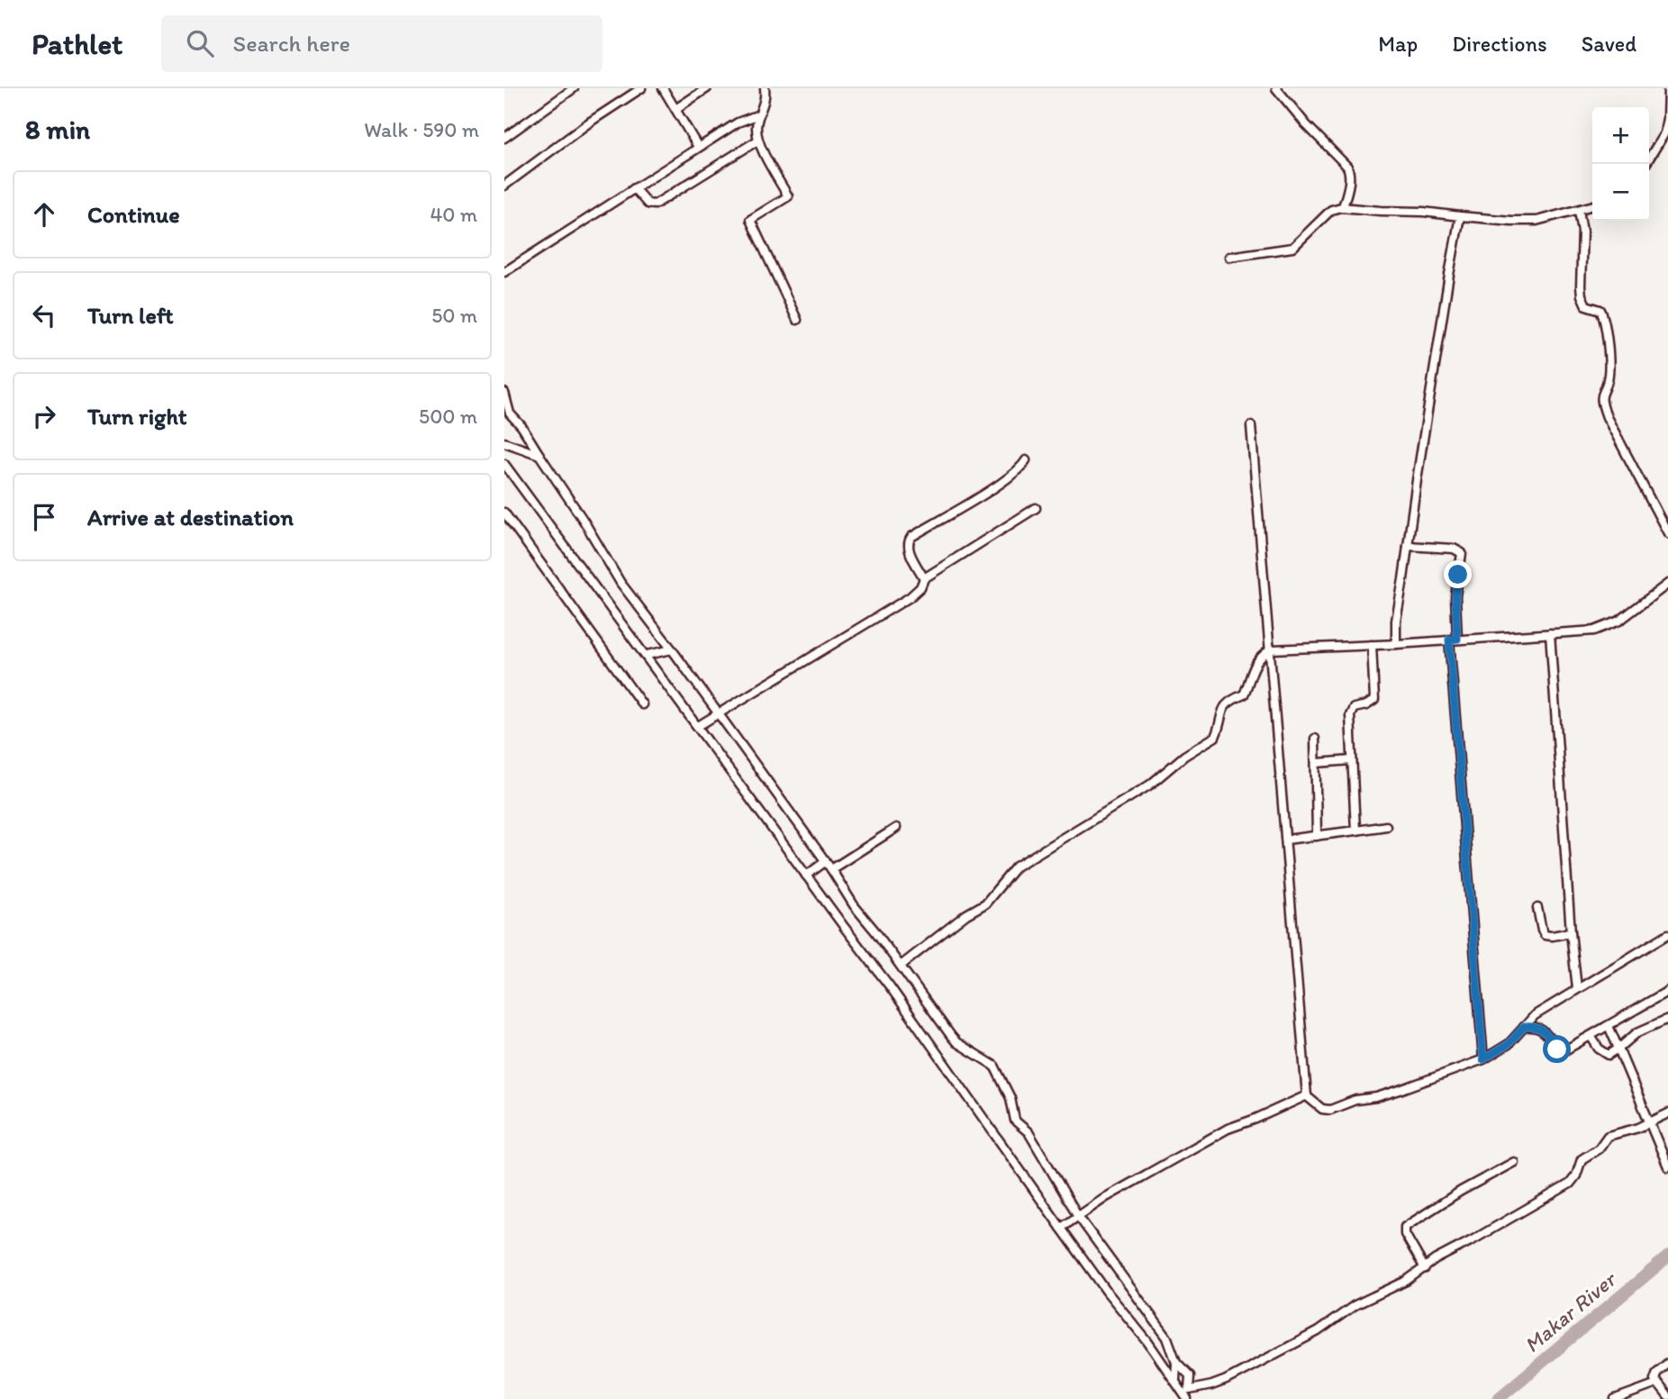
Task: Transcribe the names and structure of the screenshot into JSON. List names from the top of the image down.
{
  "water": ["Makar River"],
  "page": {
    "header": "Pathlet",
    "search": "Search here",
    "nav": ["Map", "Directions", "Saved"],
    "heading": ["8 min", "Walk · 590 m"],
    "map_buttons": ["+", "−"],
    "list": [
      ["Continue", "40 m"],
      ["Turn left", "50 m"],
      ["Turn right", "500 m"],
      "Arrive at destination"
    ]
  }
}
